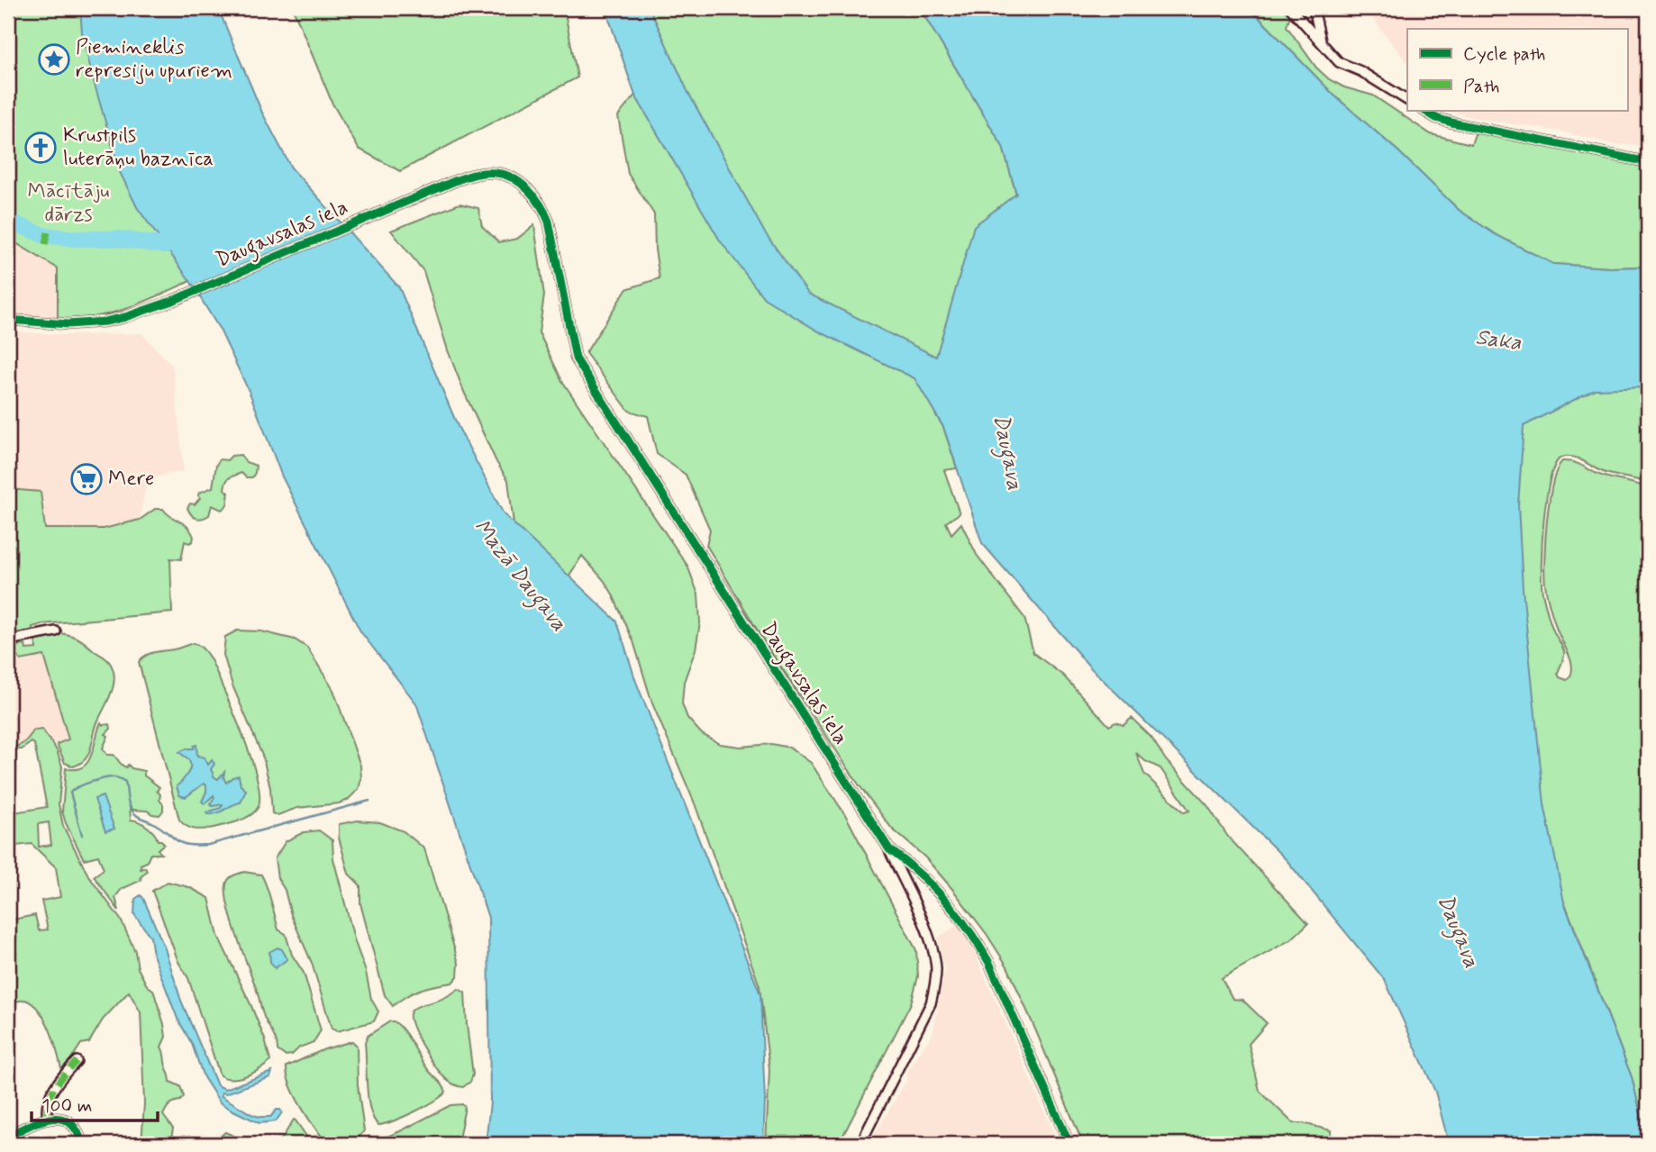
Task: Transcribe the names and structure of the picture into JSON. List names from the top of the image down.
{
  "streets": {
    "street": ["Daugavsalas iela"]
  },
  "water": ["Saka", "Daugava", "Mazā Daugava"],
  "parks": ["Mācītāju dārzs"],
  "places": {
    "place": ["Piemineklis represiju upuriem"],
    "church": ["Krustpils luterāņu baznīca"],
    "supermarket": ["Mere"]
  },
  "legend": ["Cycle path", "Path"],
  "scale_bar": "100 m"
}
